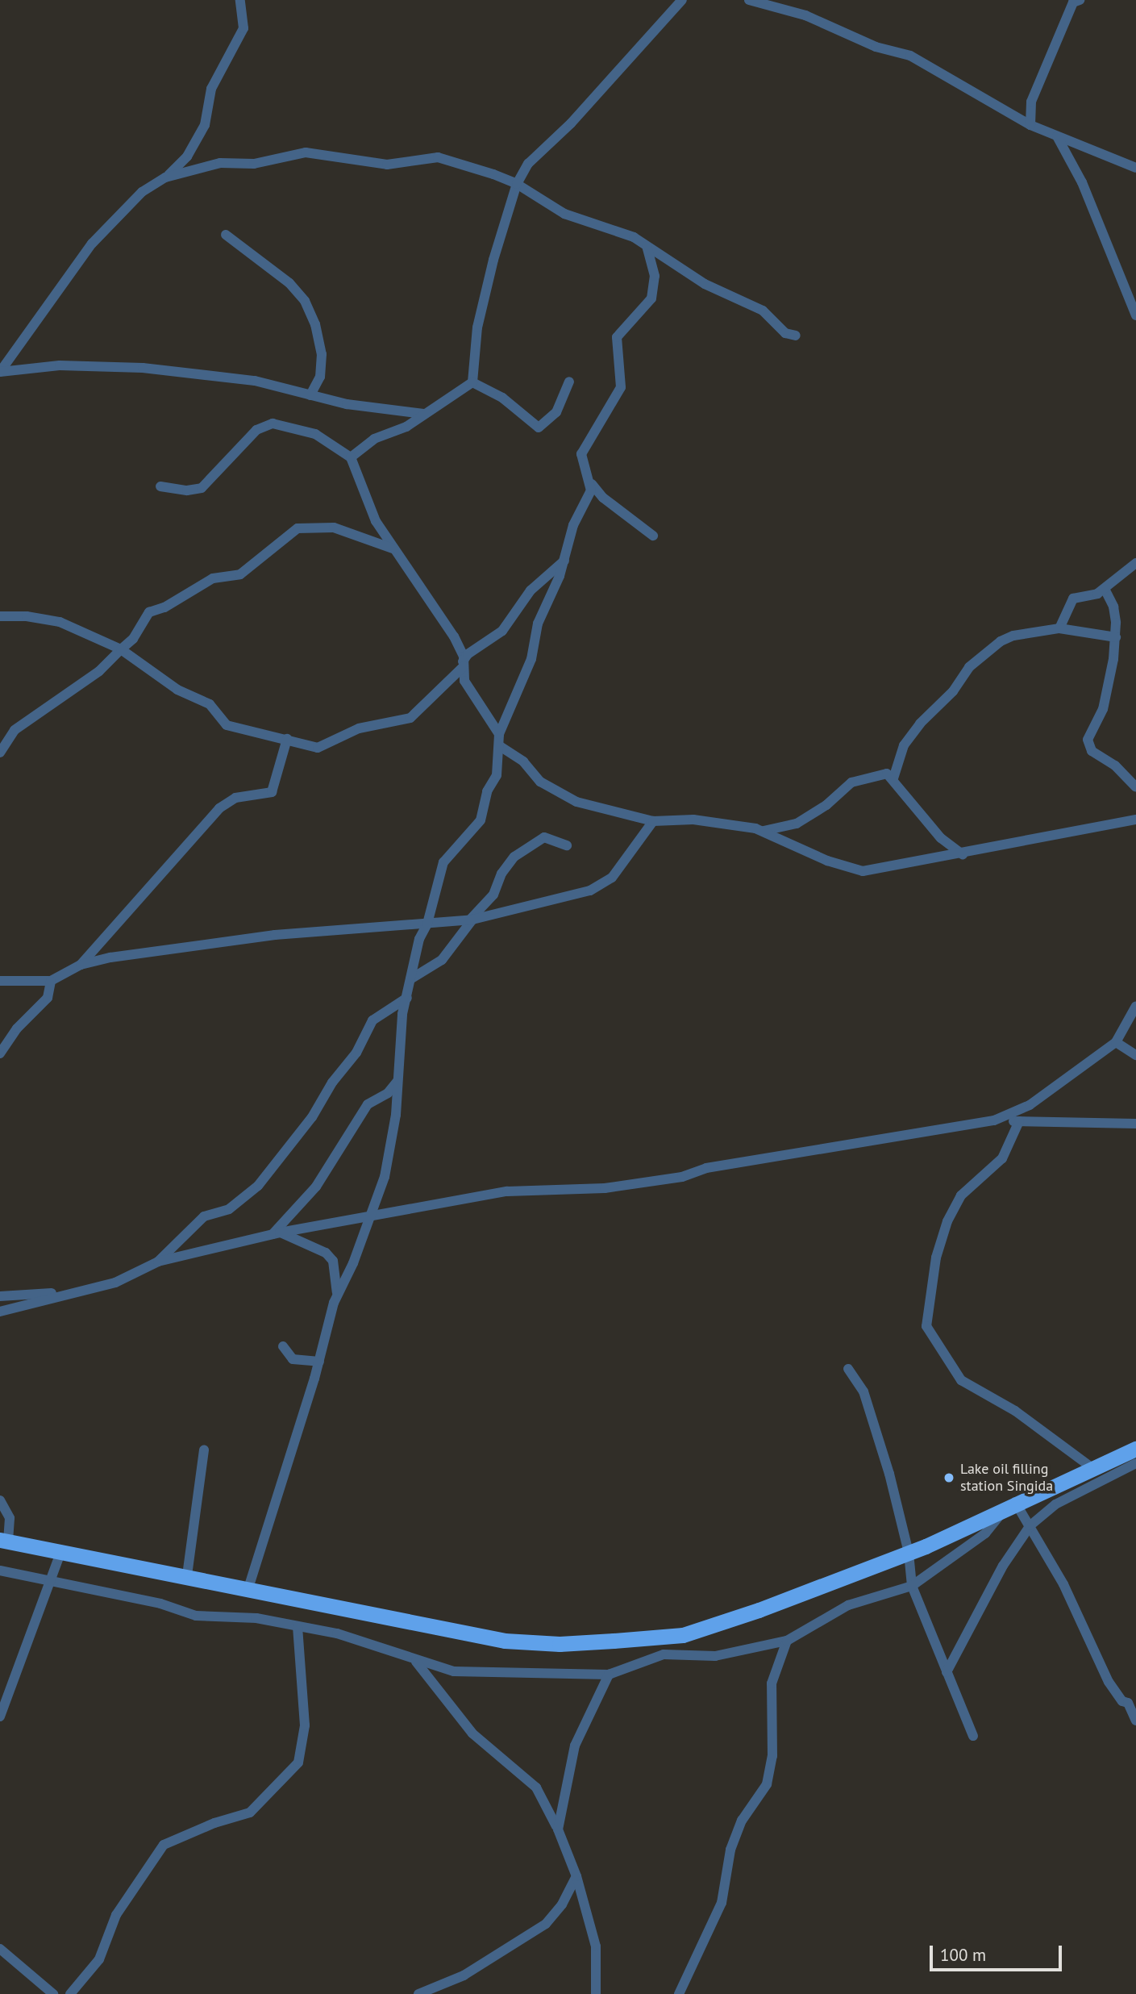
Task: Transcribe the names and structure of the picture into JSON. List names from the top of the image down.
{
  "places": ["Lake oil filling station Singida"],
  "scale_bar": "100 m"
}
